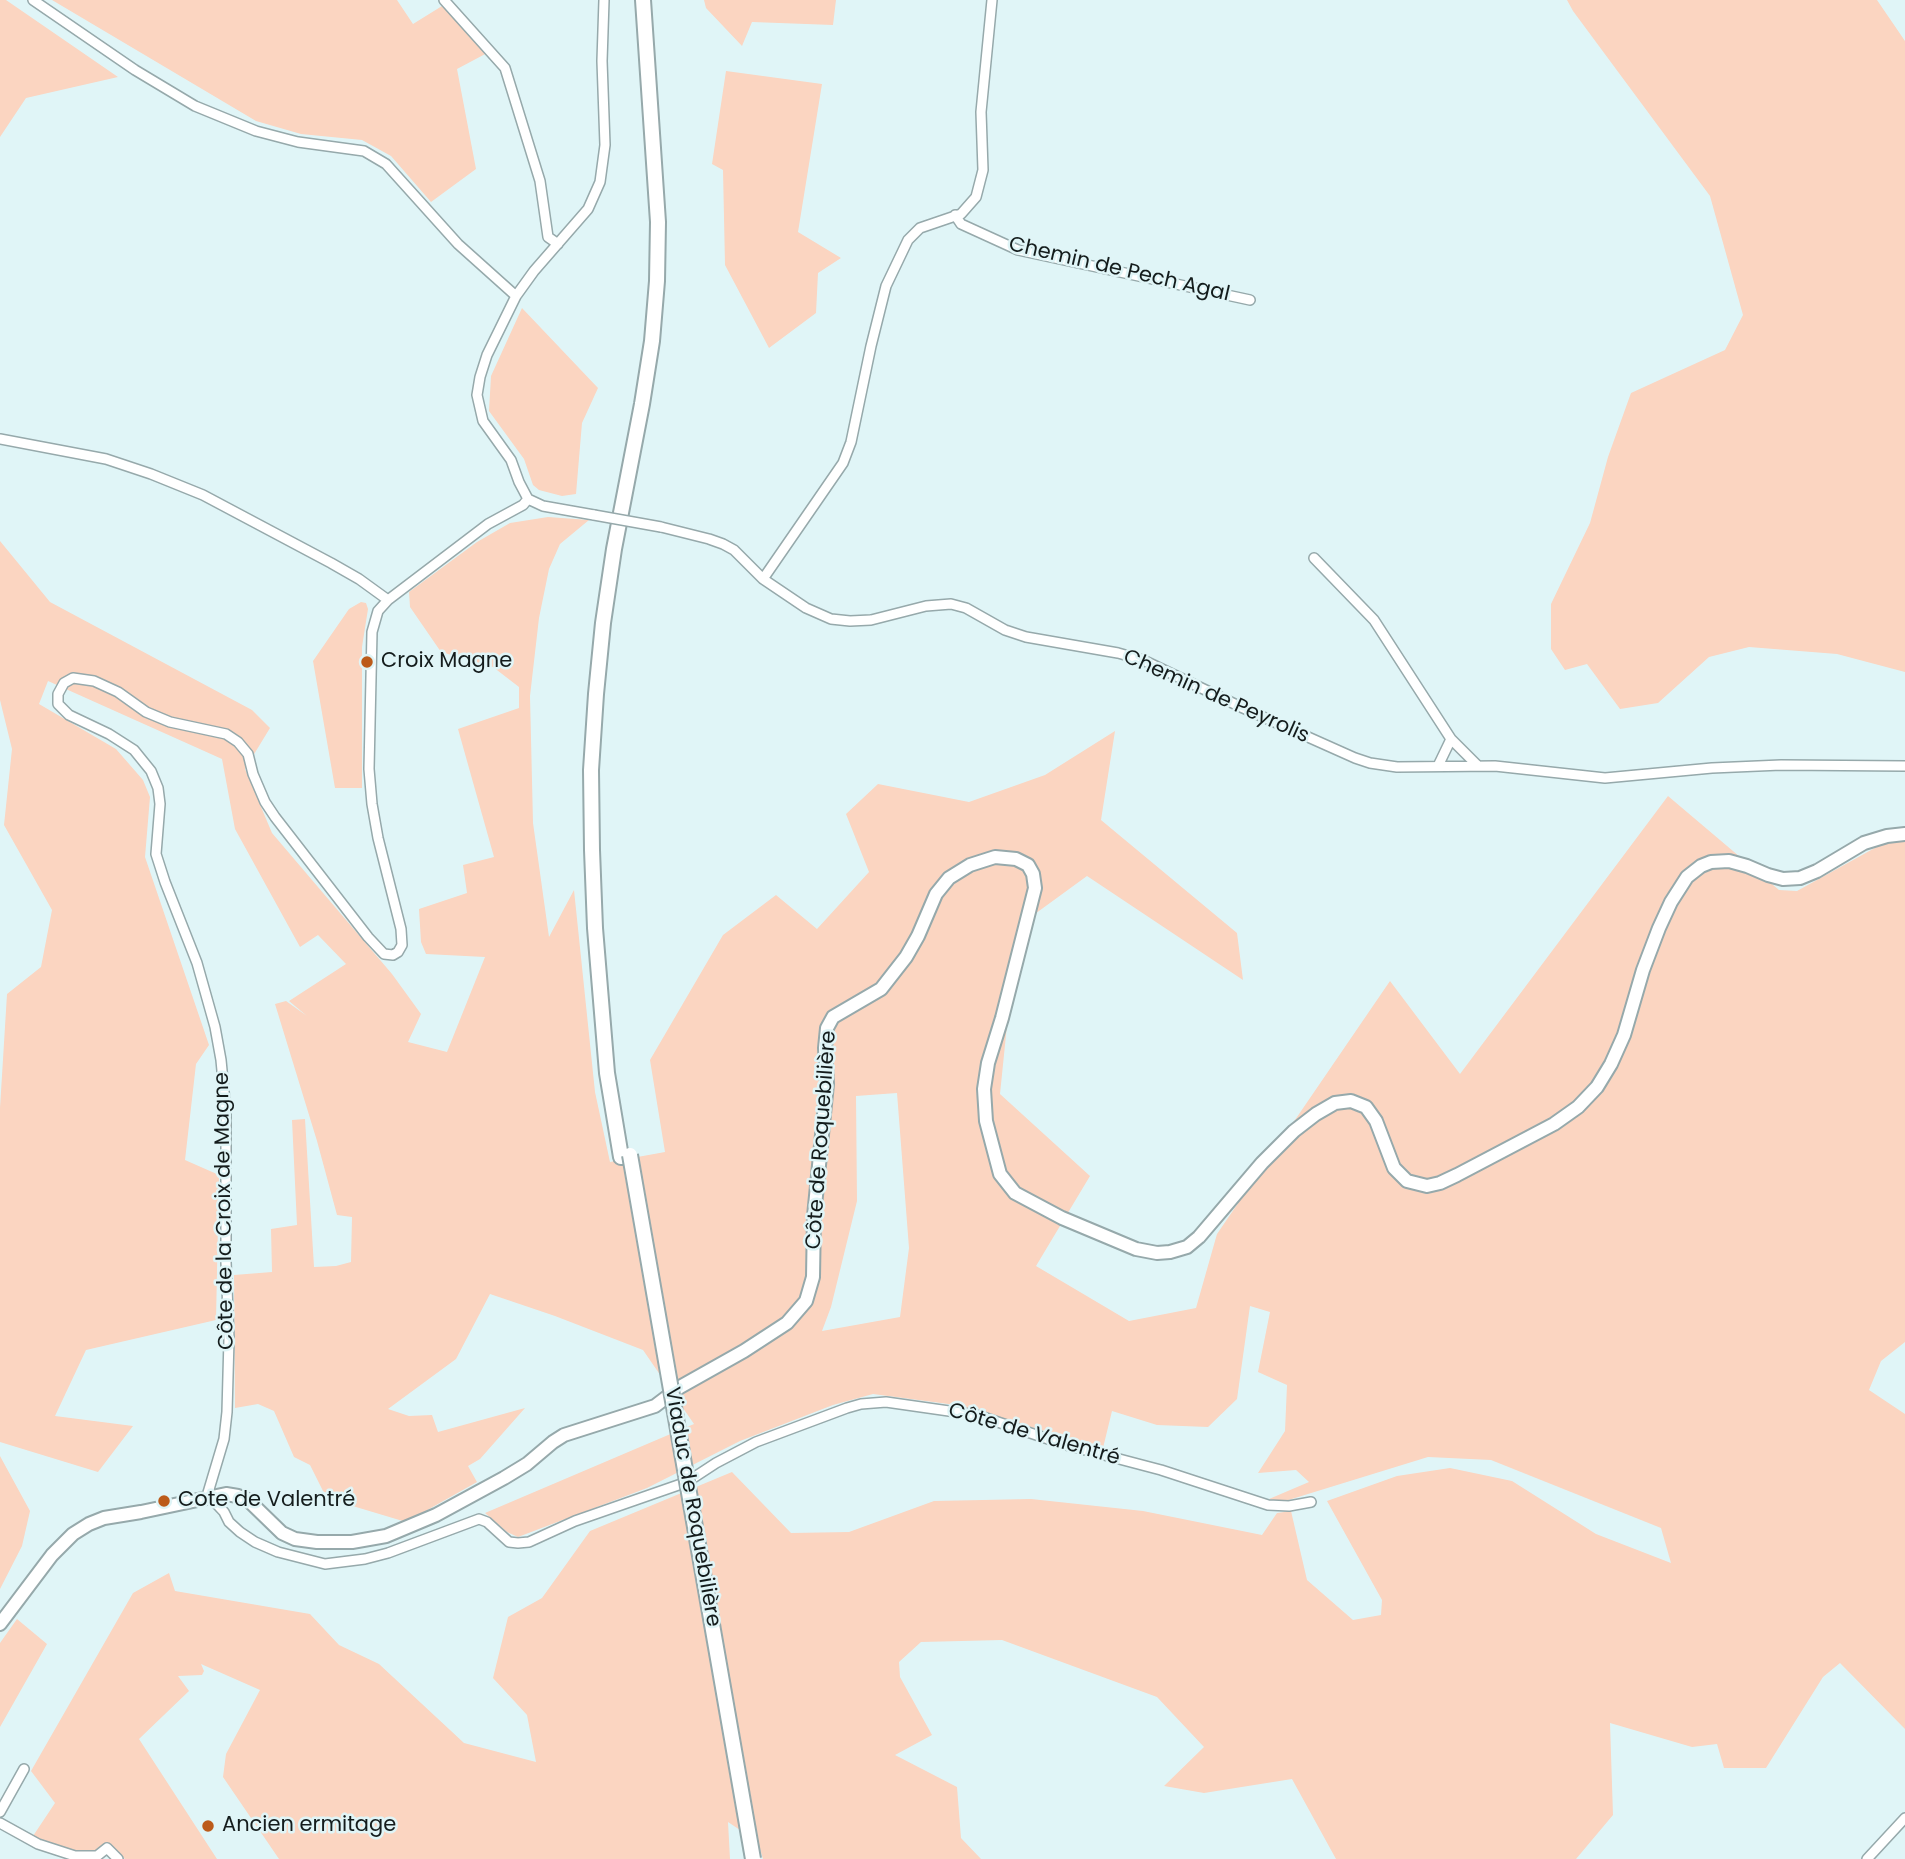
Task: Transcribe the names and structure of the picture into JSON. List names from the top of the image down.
{
  "streets": {
    "main road": ["Viaduc de Roquebilière"],
    "street": [
      "Chemin de Pech Agal",
      "Chemin de Peyrolis",
      "Côte de Roquebilière",
      "Côte de la Croix de Magne",
      "Côte de Valentré"
    ]
  },
  "crossings": [
    ["Chemin de Peyrolis", "Côte de la Croix de Magne"],
    ["Côte de la Croix de Magne", "Côte de Valentré"]
  ],
  "places": ["Croix Magne", "Cote de Valentré", "Ancien ermitage"]
}
